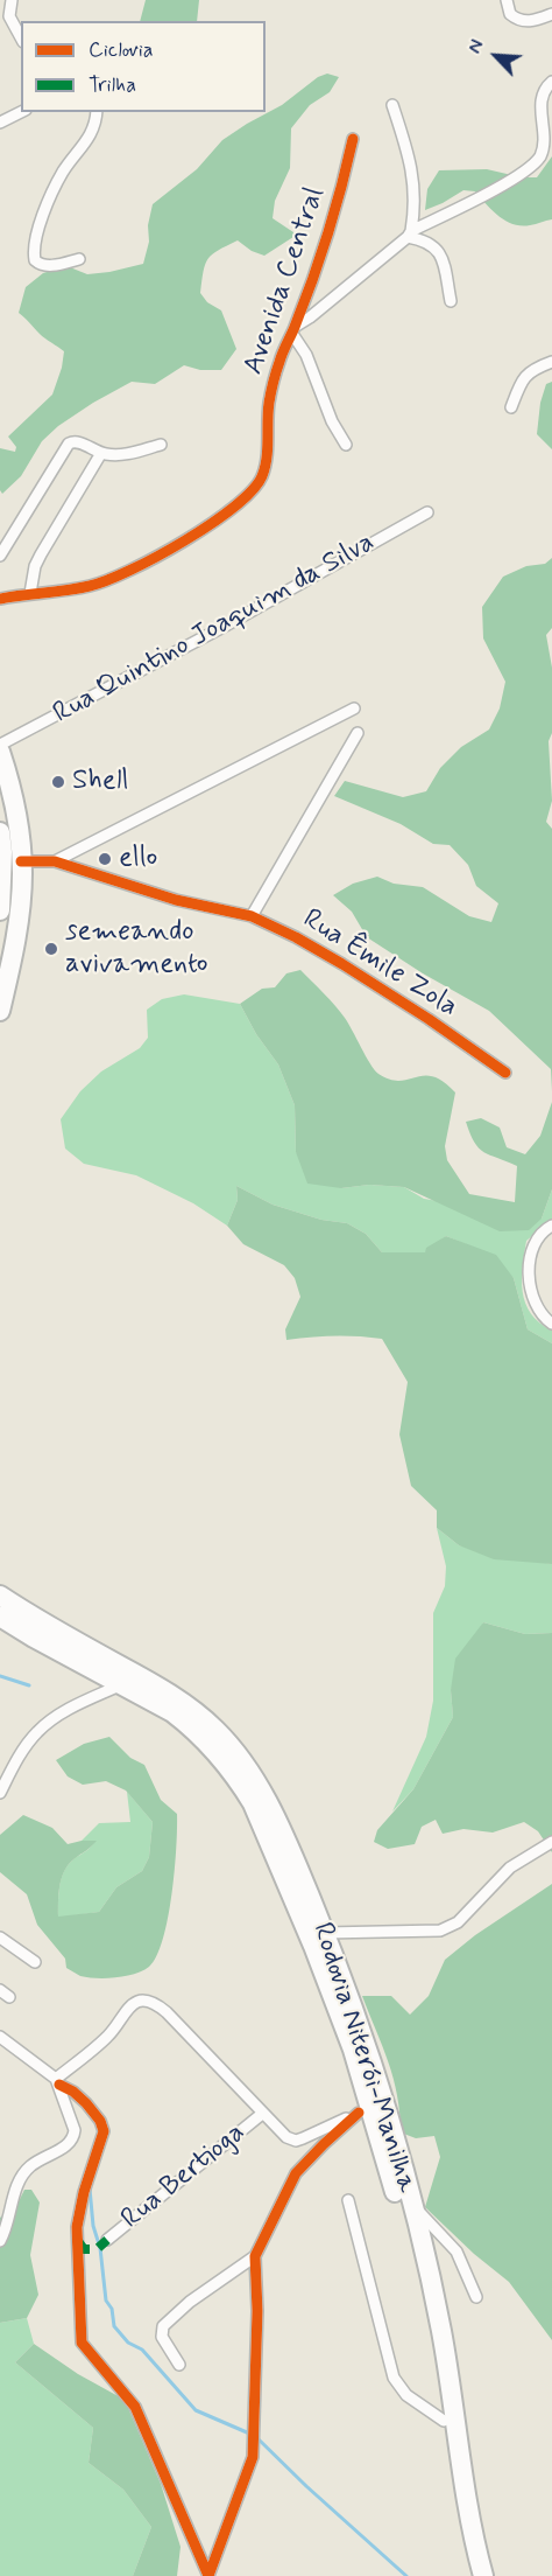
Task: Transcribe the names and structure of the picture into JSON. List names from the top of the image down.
{
  "streets": {
    "highway": ["Rodovia Niterói-Manilha"],
    "street": [
      "Avenida Central",
      "Rua Quintino Joaquim da Silva",
      "Rua Êmile Zola",
      "Rua Bertioga"
    ]
  },
  "places": ["Shell", "ello", "semeando avivamento"],
  "legend": ["Ciclovia", "Trilha"],
  "north": "top left"
}
